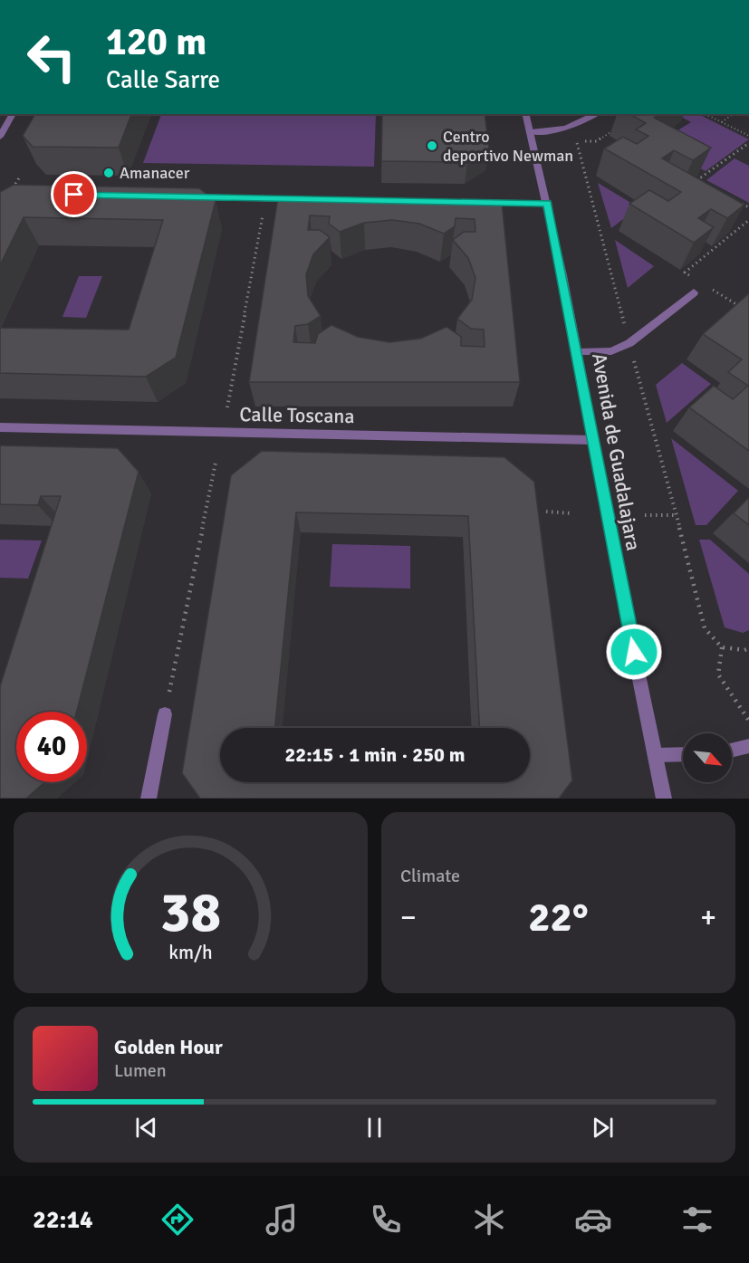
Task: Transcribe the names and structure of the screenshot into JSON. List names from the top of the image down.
{
  "streets": {
    "street": ["Calle Toscana", "Avenida de Guadalajara"]
  },
  "crossings": [
    ["Calle Toscana", "Avenida de Guadalajara"]
  ],
  "places": ["Centro deportivo Newman", "Amanacer"],
  "north": "bottom right",
  "page": {
    "turn": ["120 m", "Calle Sarre"],
    "limit": "40",
    "trip": "22:15 · 1 min · 250 m",
    "tile": "Climate",
    "heat": ["−", "22°", "+"],
    "song": ["Golden Hour", "Lumen"],
    "tabs": "22:14",
    "gauge": ["38", "km/h"]
  }
}
